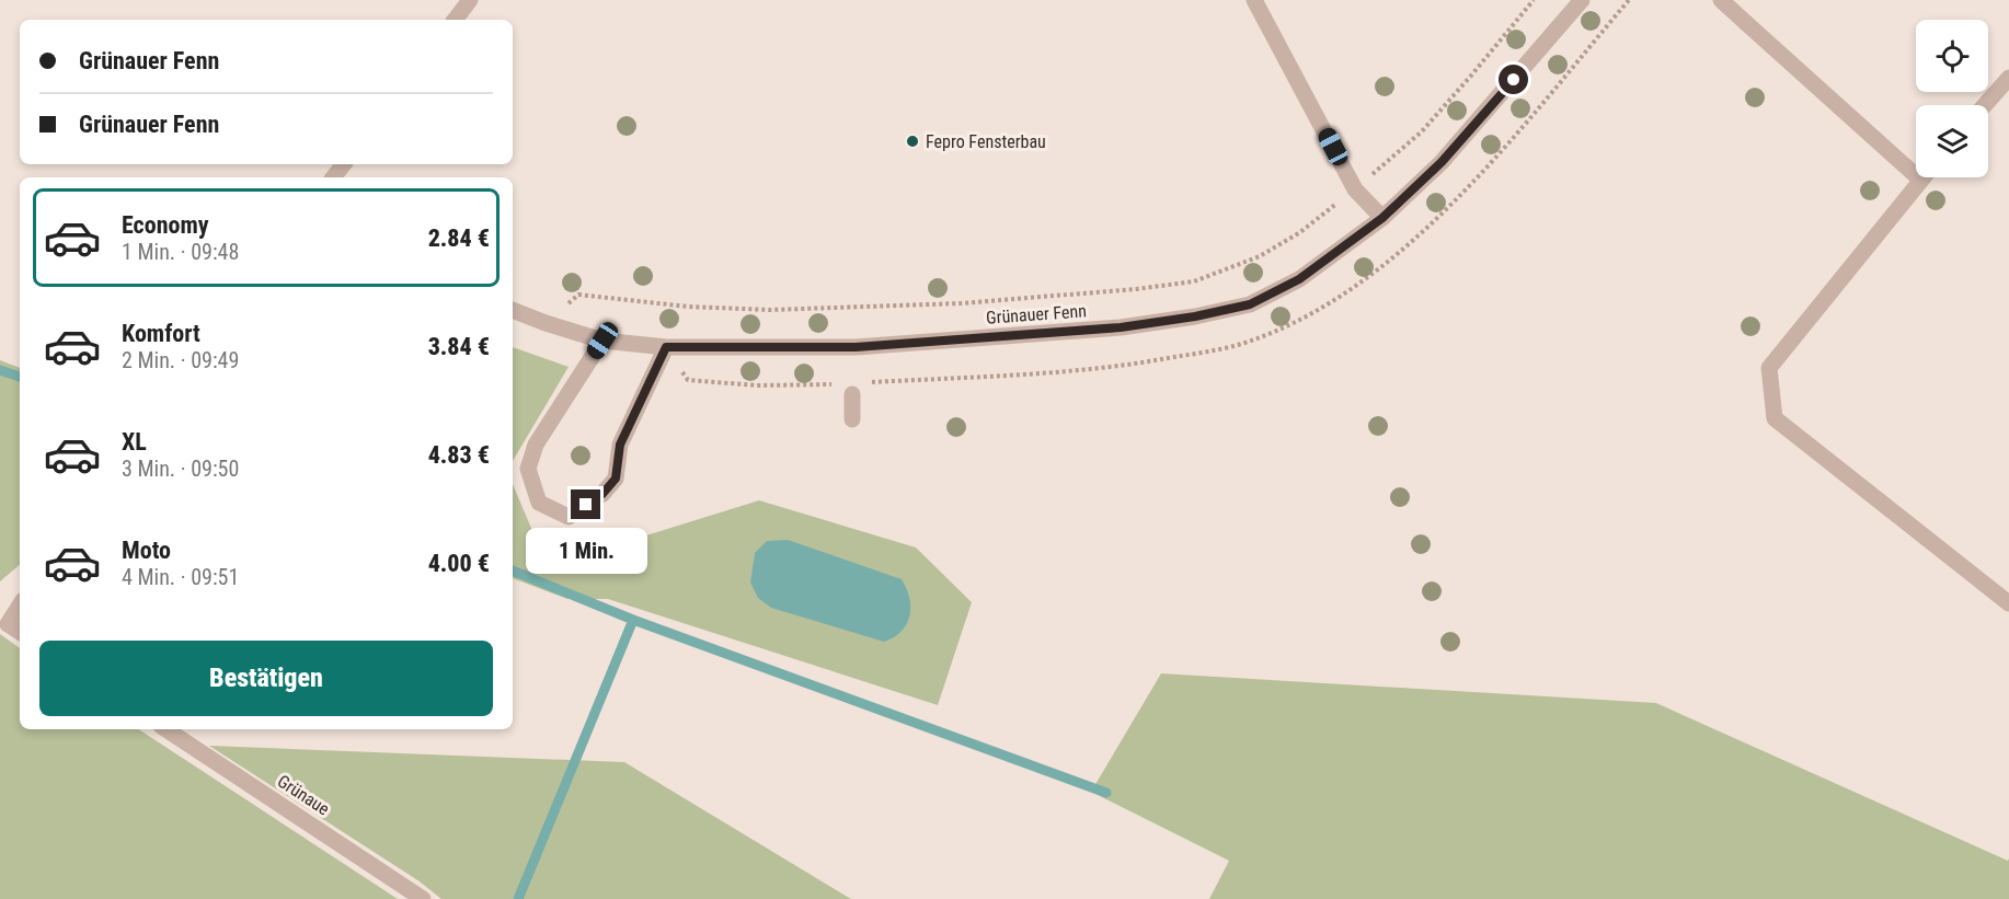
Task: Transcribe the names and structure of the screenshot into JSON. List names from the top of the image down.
{
  "streets": {
    "street": ["Grünauer Fenn", "Grünaue"]
  },
  "places": ["Fepro Fensterbau"],
  "page": {
    "banner": ["Grünauer Fenn", "Grünauer Fenn"],
    "list": [
      {
        "name": "Economy",
        "note": "1 Min. · 09:48",
        "value": "2.84 €"
      },
      {
        "name": "Komfort",
        "note": "2 Min. · 09:49",
        "value": "3.84 €"
      },
      {
        "name": "XL",
        "note": "3 Min. · 09:50",
        "value": "4.83 €"
      },
      {
        "name": "Moto",
        "note": "4 Min. · 09:51",
        "value": "4.00 €"
      }
    ],
    "bubble": "1 Min.",
    "buttons": "Bestätigen"
  }
}
